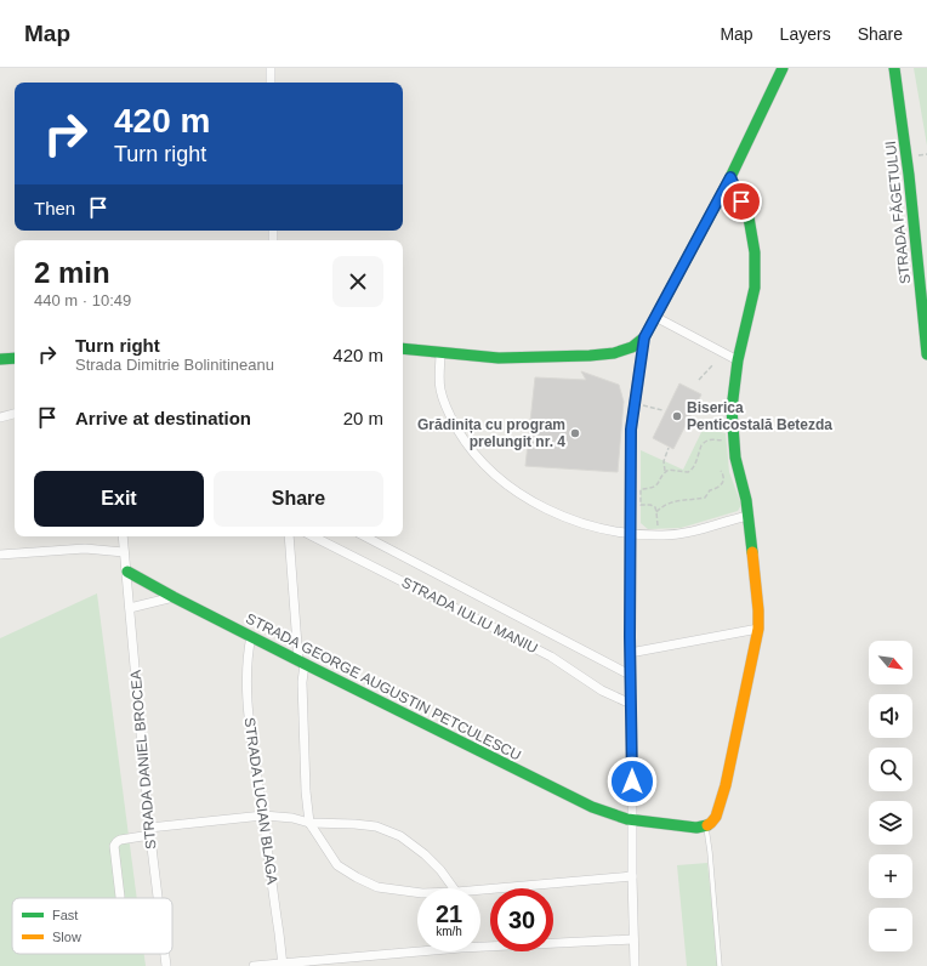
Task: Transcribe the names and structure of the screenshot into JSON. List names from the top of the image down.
{
  "streets": {
    "street": [
      "STRADA FĂGETULUI",
      "STRADA IULIU MANIU",
      "STRADA GEORGE AUGUSTIN PETCULESCU",
      "STRADA DANIEL BROCEA",
      "STRADA LUCIAN BLAGA"
    ]
  },
  "crossings": [
    ["STRADA GEORGE AUGUSTIN PETCULESCU", "STRADA DANIEL BROCEA"],
    ["STRADA GEORGE AUGUSTIN PETCULESCU", "STRADA LUCIAN BLAGA"]
  ],
  "places": ["Biserica Penticostală Betezda", "Grădinița cu program prelungit nr. 4"],
  "legend": ["Fast", "Slow"],
  "north": "bottom right",
  "page": {
    "header": "Map",
    "nav": ["Map", "Layers", "Share"],
    "turn": ["420 m", "Turn right"],
    "then": "Then",
    "heading": ["2 min", "440 m · 10:49"],
    "list": [
      {
        "name": "Turn right",
        "note": "Strada Dimitrie Bolinitineanu",
        "value": "420 m"
      },
      {
        "name": "Arrive at destination",
        "value": "20 m"
      }
    ],
    "buttons": ["Exit", "Share"],
    "map_buttons": ["+", "−"],
    "speed": "21 km/h",
    "limit": "30"
  }
}
